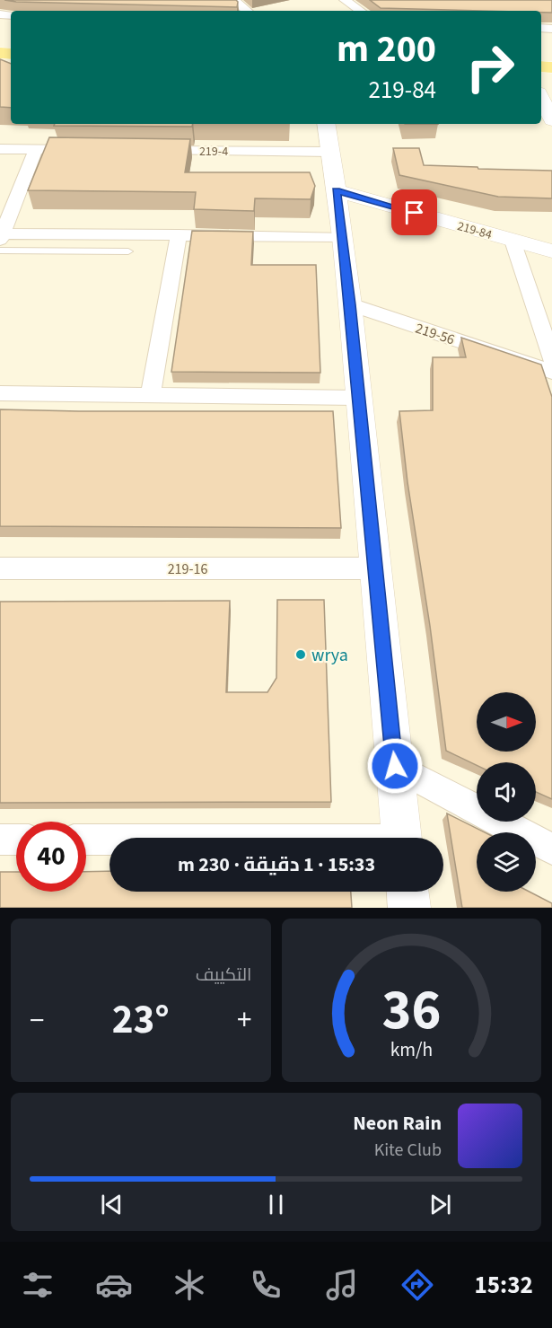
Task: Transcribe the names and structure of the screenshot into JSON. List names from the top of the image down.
{
  "streets": {
    "street": [
      "219-4",
      "219-84",
      "219-56",
      "219-16"
    ]
  },
  "places": ["wrya"],
  "north": "right",
  "page": {
    "turn": ["200 m", "219-84"],
    "limit": "40",
    "trip": "15:33 · 1 دقيقة · 230 m",
    "tile": "التكييف",
    "heat": ["−", "23°", "+"],
    "song": ["Neon Rain", "Kite Club"],
    "tabs": "15:32",
    "gauge": ["36", "km/h"]
  }
}
